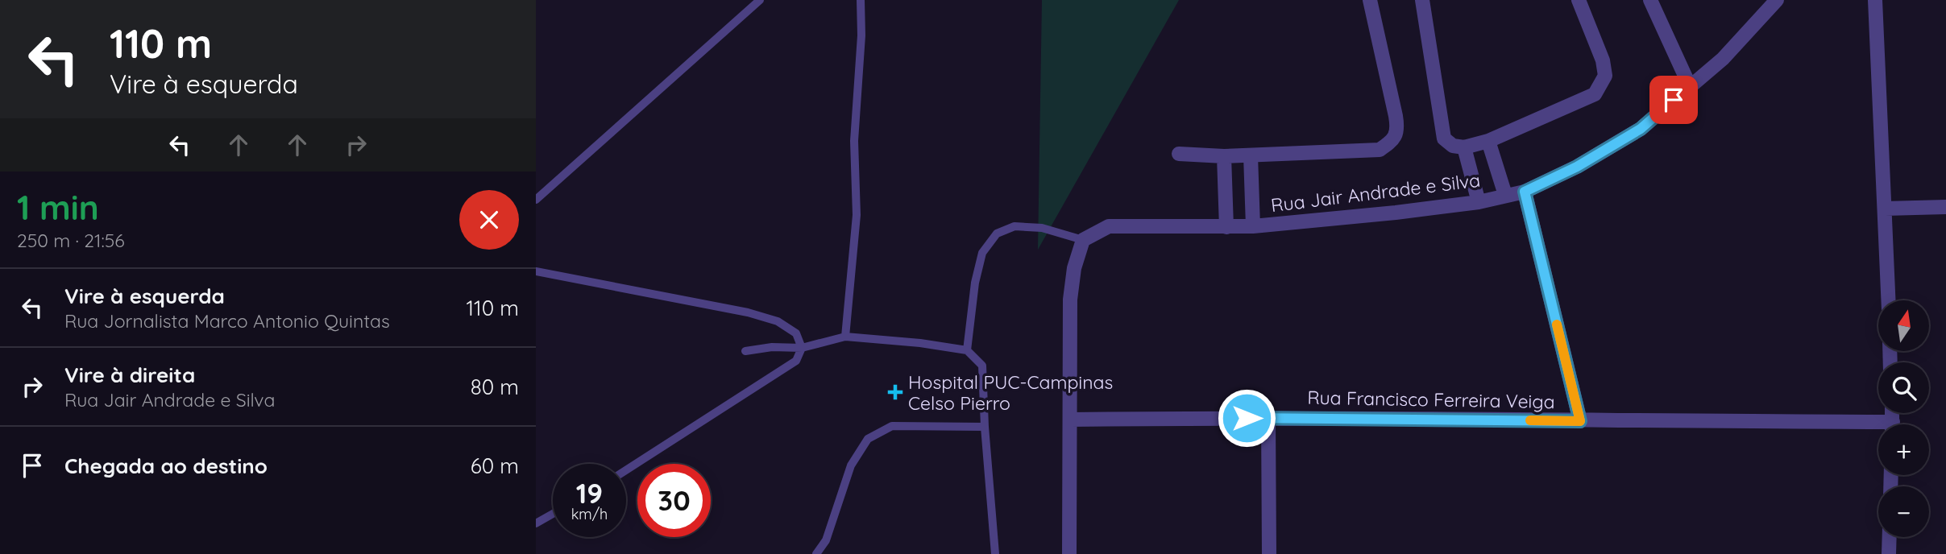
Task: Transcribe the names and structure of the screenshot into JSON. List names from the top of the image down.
{
  "streets": {
    "street": ["Rua Jair Andrade e Silva", "Rua Francisco Ferreira Veiga"]
  },
  "places": {
    "health": ["Hospital PUC-Campinas Celso Pierro"]
  },
  "north": "top",
  "page": {
    "turn": ["110 m", "Vire à esquerda"],
    "heading": ["1 min", "250 m · 21:56"],
    "list": [
      {
        "name": "Vire à esquerda",
        "note": "Rua Jornalista Marco Antonio Quintas",
        "value": "110 m"
      },
      {
        "name": "Vire à direita",
        "note": "Rua Jair Andrade e Silva",
        "value": "80 m"
      },
      {
        "name": "Chegada ao destino",
        "value": "60 m"
      }
    ],
    "map_buttons": ["+", "−"],
    "speed": "19 km/h",
    "limit": "30"
  }
}
